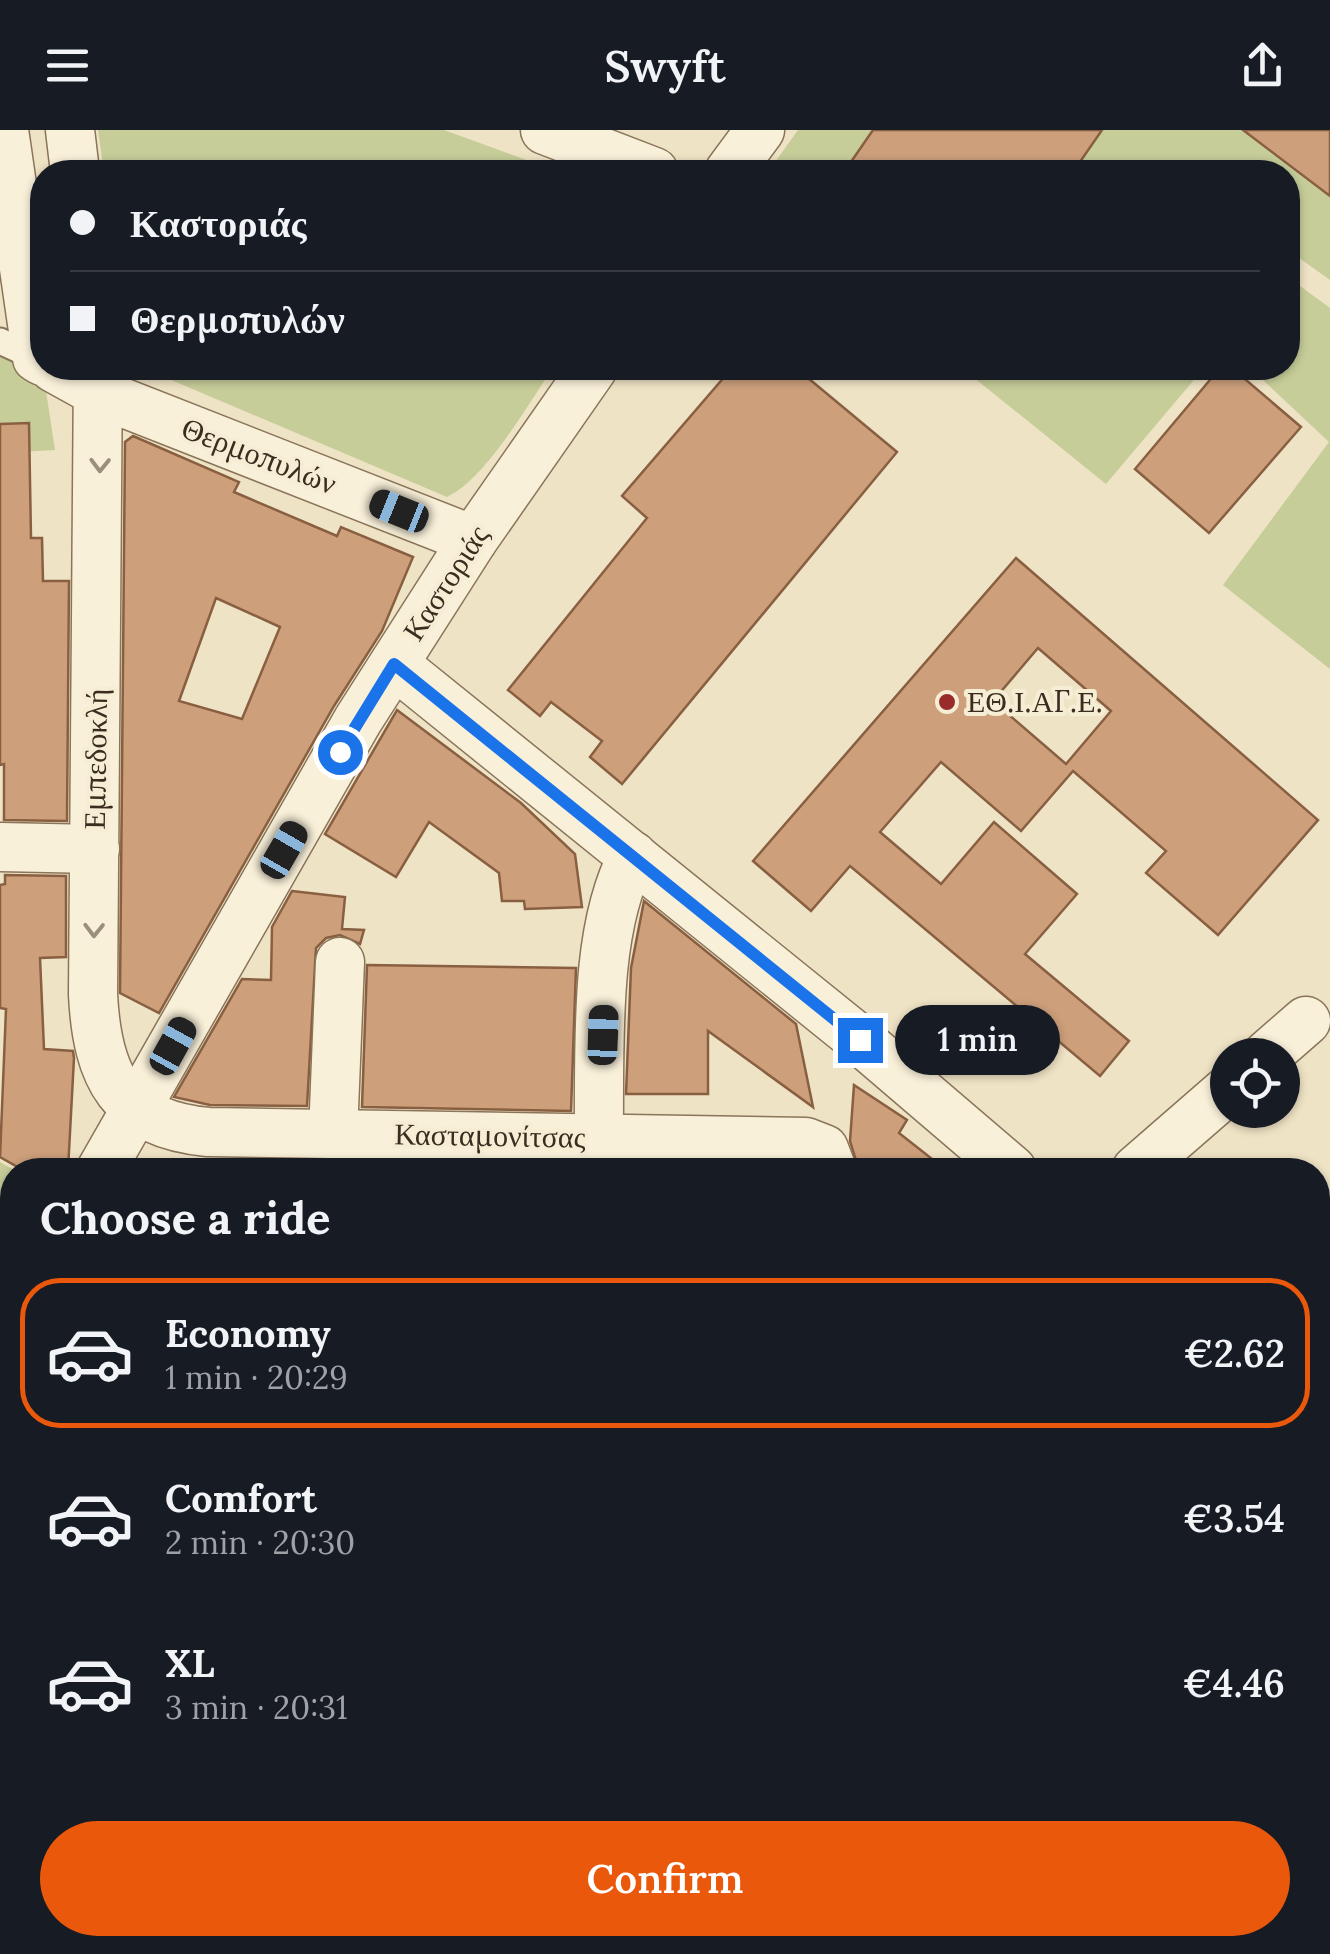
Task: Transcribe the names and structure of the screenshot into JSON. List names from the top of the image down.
{
  "streets": {
    "street": [
      "Θερμοπυλών",
      "Καστοριάς",
      "Εμπεδοκλή",
      "Κασταμονίτσας"
    ]
  },
  "crossings": [
    ["Θερμοπυλών", "Καστοριάς"],
    ["Θερμοπυλών", "Εμπεδοκλή"],
    ["Καστοριάς", "Εμπεδοκλή"],
    ["Καστοριάς", "Κασταμονίτσας"],
    ["Εμπεδοκλή", "Κασταμονίτσας"]
  ],
  "one_way": ["Εμπεδοκλή"],
  "places": ["ΕΘ.Ι.ΑΓ.Ε."],
  "page": {
    "header": "Swyft",
    "banner": ["Καστοριάς", "Θερμοπυλών"],
    "bubble": "1 min",
    "heading": "Choose a ride",
    "list": [
      {
        "name": "Economy",
        "note": "1 min · 20:29",
        "value": "€2.62"
      },
      {
        "name": "Comfort",
        "note": "2 min · 20:30",
        "value": "€3.54"
      },
      {
        "name": "XL",
        "note": "3 min · 20:31",
        "value": "€4.46"
      }
    ],
    "buttons": "Confirm"
  }
}
